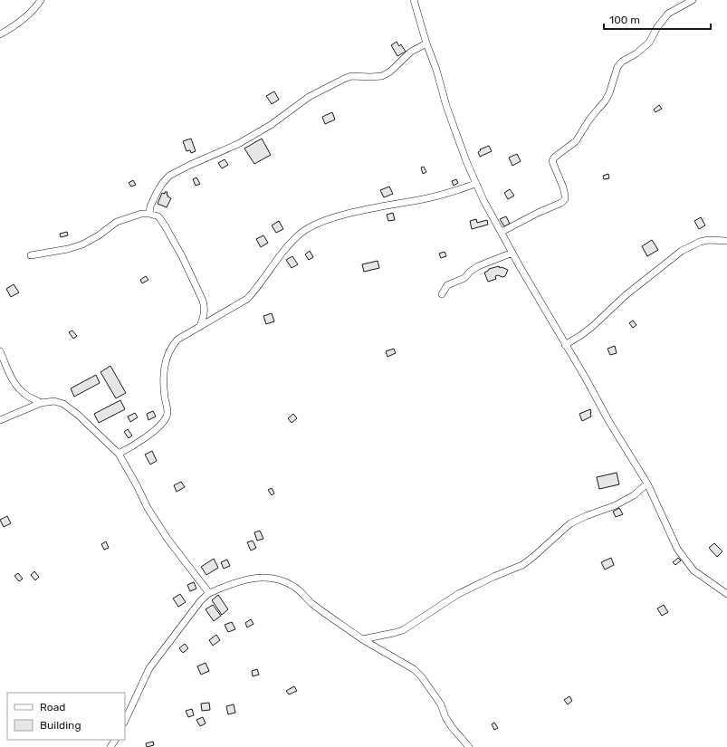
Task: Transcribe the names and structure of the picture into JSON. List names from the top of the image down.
{
  "legend": ["Road", "Building"],
  "scale_bar": "100 m"
}
